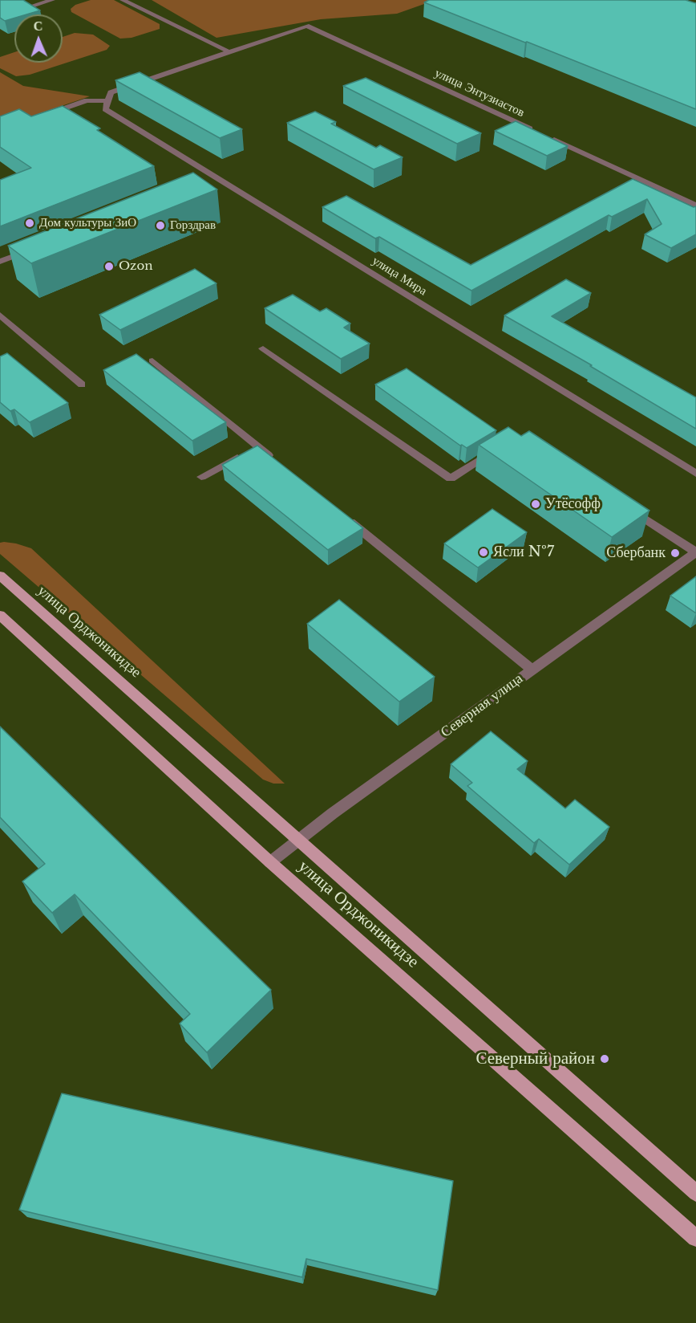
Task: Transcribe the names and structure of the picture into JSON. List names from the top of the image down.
{
  "streets": {
    "main road": ["улица Орджоникидзе"],
    "street": ["улица Энтузиастов", "улица Мира", "Северная улица"]
  },
  "crossings": [
    ["улица Орджоникидзе", "Северная улица"]
  ],
  "places": [
    "Дом культуры ЗиО",
    "Горздрав",
    "Ozon",
    "Утёсофф",
    "Ясли №7",
    "Сбербанк",
    "Северный район"
  ],
  "north": "top"
}
